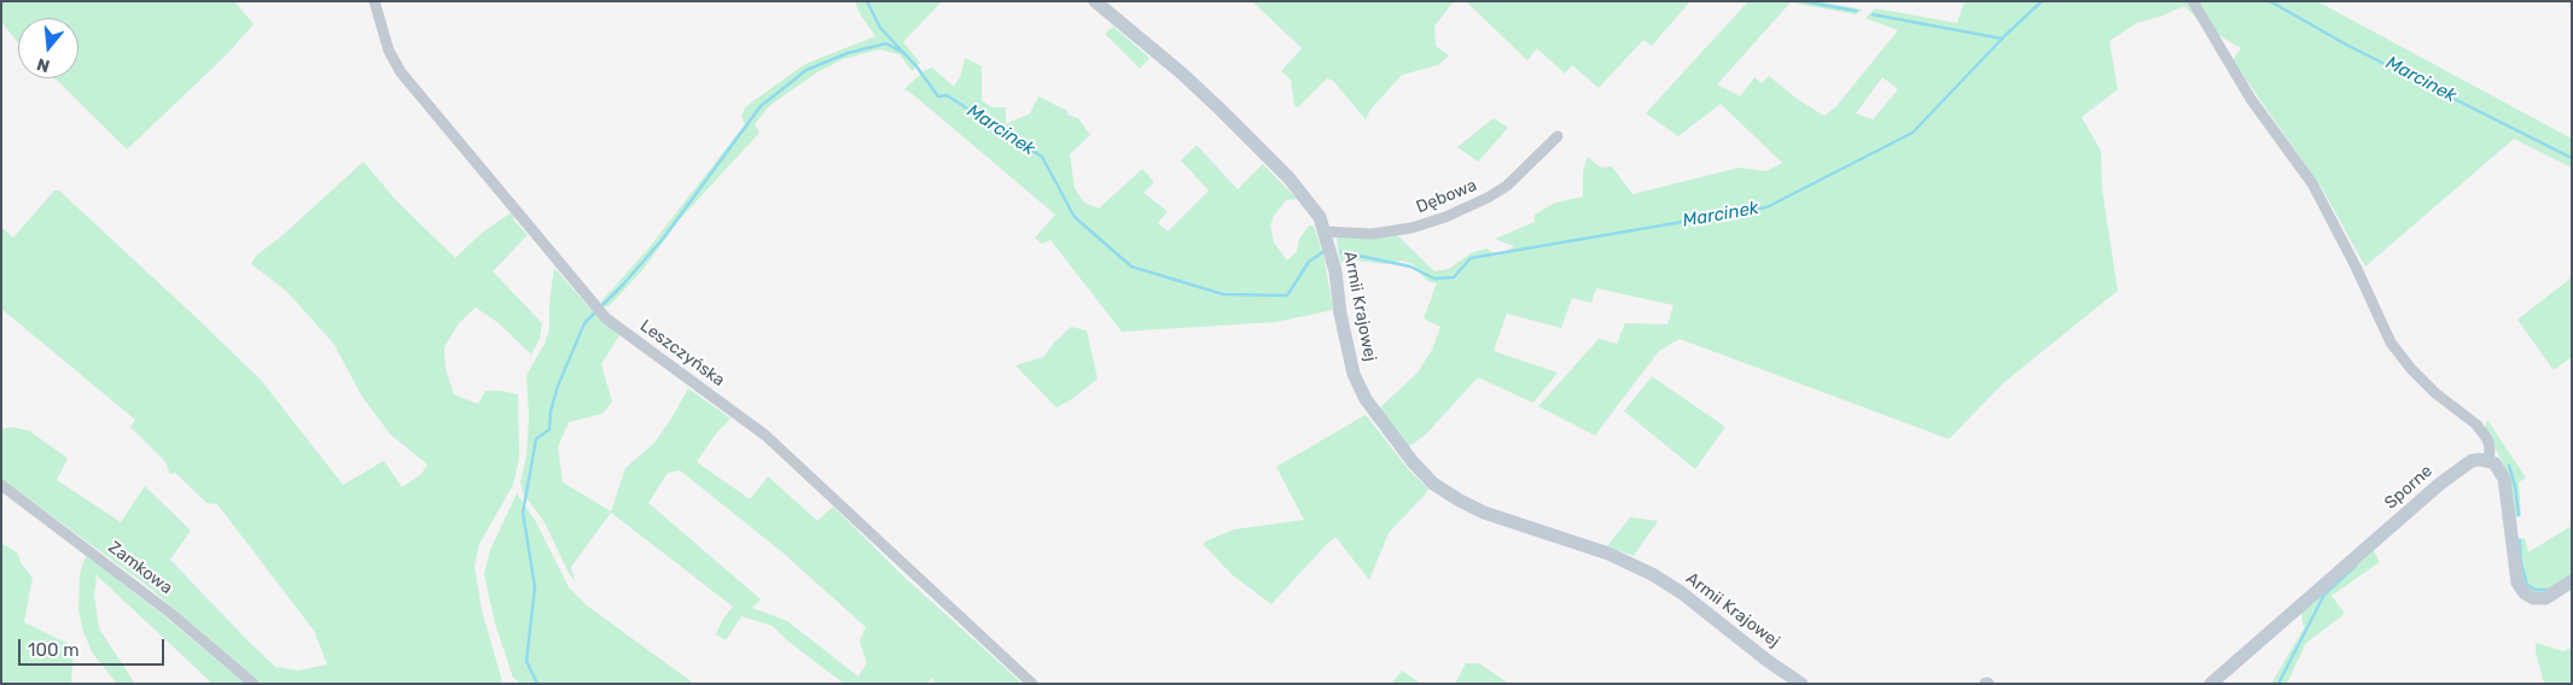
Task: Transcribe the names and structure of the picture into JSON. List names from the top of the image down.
{
  "streets": {
    "street": [
      "Dębowa",
      "Armii Krajowej",
      "Leszczyńska",
      "Sporne",
      "Zamkowa"
    ]
  },
  "crossings": [
    ["Dębowa", "Armii Krajowej"]
  ],
  "water": ["Marcinek"],
  "scale_bar": "100 m",
  "north": "bottom"
}
